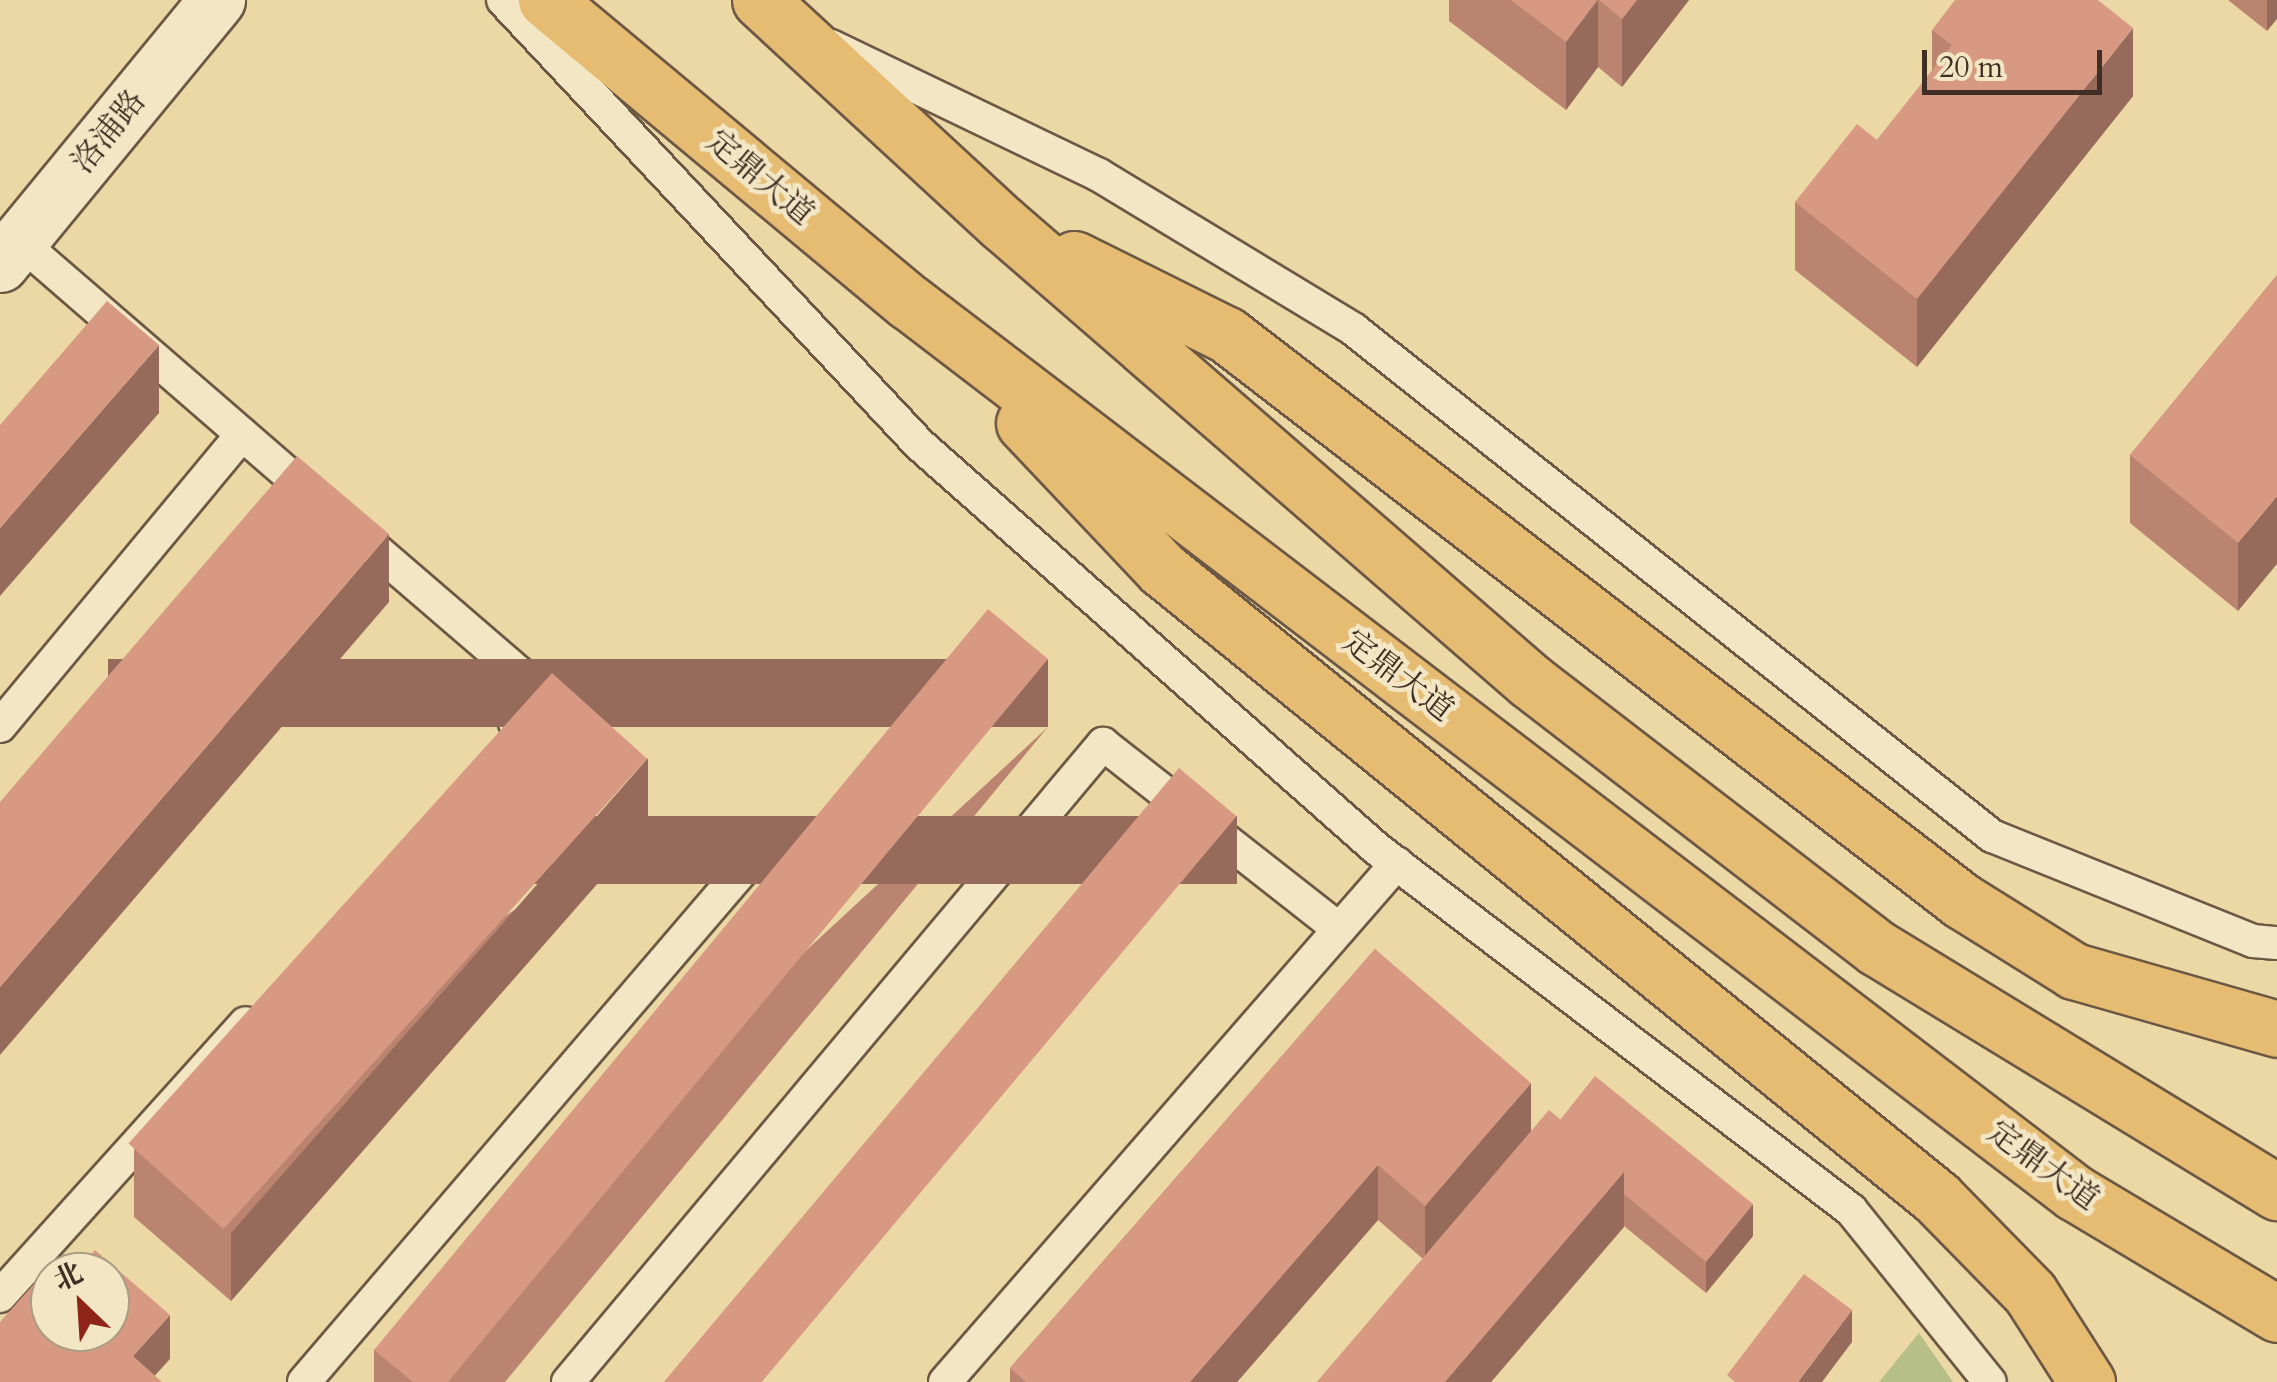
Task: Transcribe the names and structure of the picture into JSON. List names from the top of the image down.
{
  "streets": {
    "main road": ["定鼎大道"],
    "street": ["洛浦路"]
  },
  "scale_bar": "20 m",
  "north": "top left"
}
